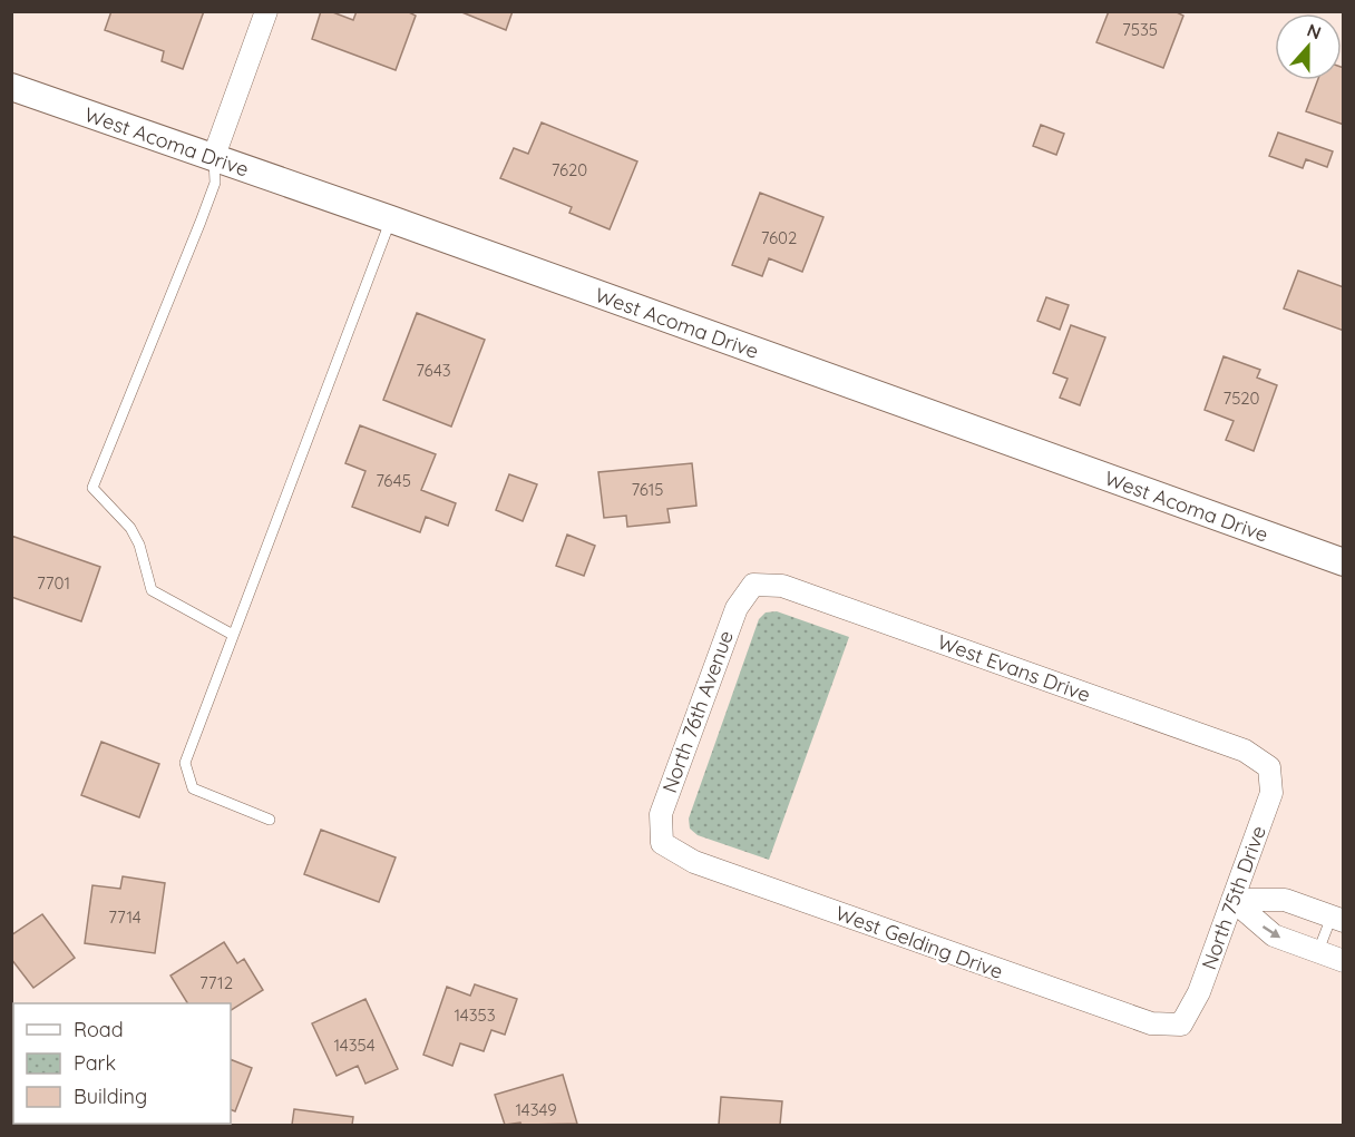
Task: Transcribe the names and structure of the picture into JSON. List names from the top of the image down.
{
  "streets": {
    "street": [
      "West Acoma Drive",
      "West Evans Drive",
      "North 76th Avenue",
      "North 75th Drive",
      "West Gelding Drive"
    ]
  },
  "crossings": [
    ["West Evans Drive", "North 76th Avenue"],
    ["West Evans Drive", "North 75th Drive"],
    ["North 76th Avenue", "West Gelding Drive"],
    ["North 75th Drive", "West Gelding Drive"]
  ],
  "house_numbers": [
    "7535",
    "7620",
    "7602",
    "7643",
    "7520",
    "7645",
    "7615",
    "7701",
    "7714",
    "7712",
    "14353",
    "14354",
    "14349"
  ],
  "legend": ["Road", "Park", "Building"],
  "north": "top"
}
